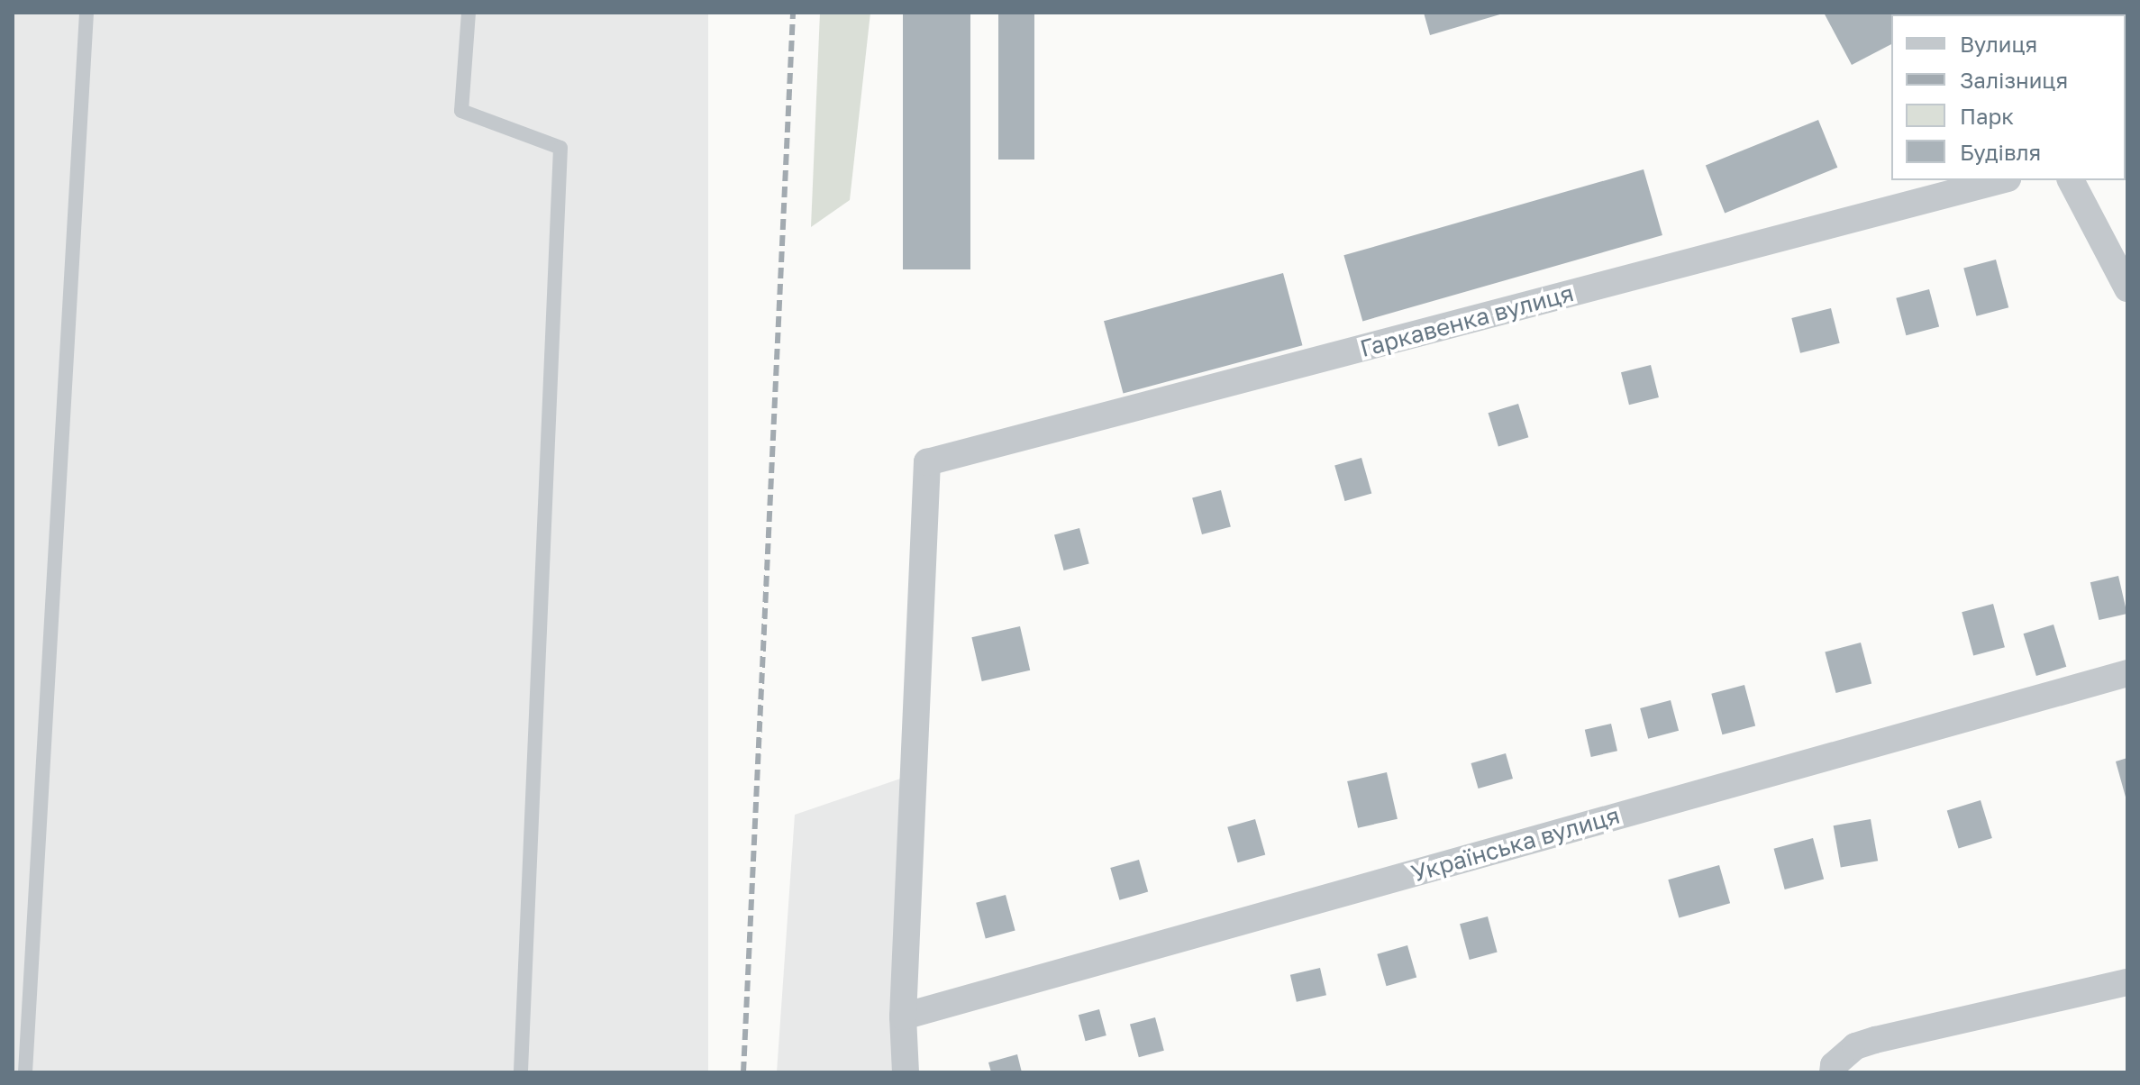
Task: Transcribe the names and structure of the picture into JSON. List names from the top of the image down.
{
  "streets": {
    "street": ["Гаркавенка вулиця", "Українська вулиця"]
  },
  "crossings": [
    ["Гаркавенка вулиця", "Українська вулиця"]
  ],
  "legend": [
    "Вулиця",
    "Залізниця",
    "Парк",
    "Будівля"
  ]
}
